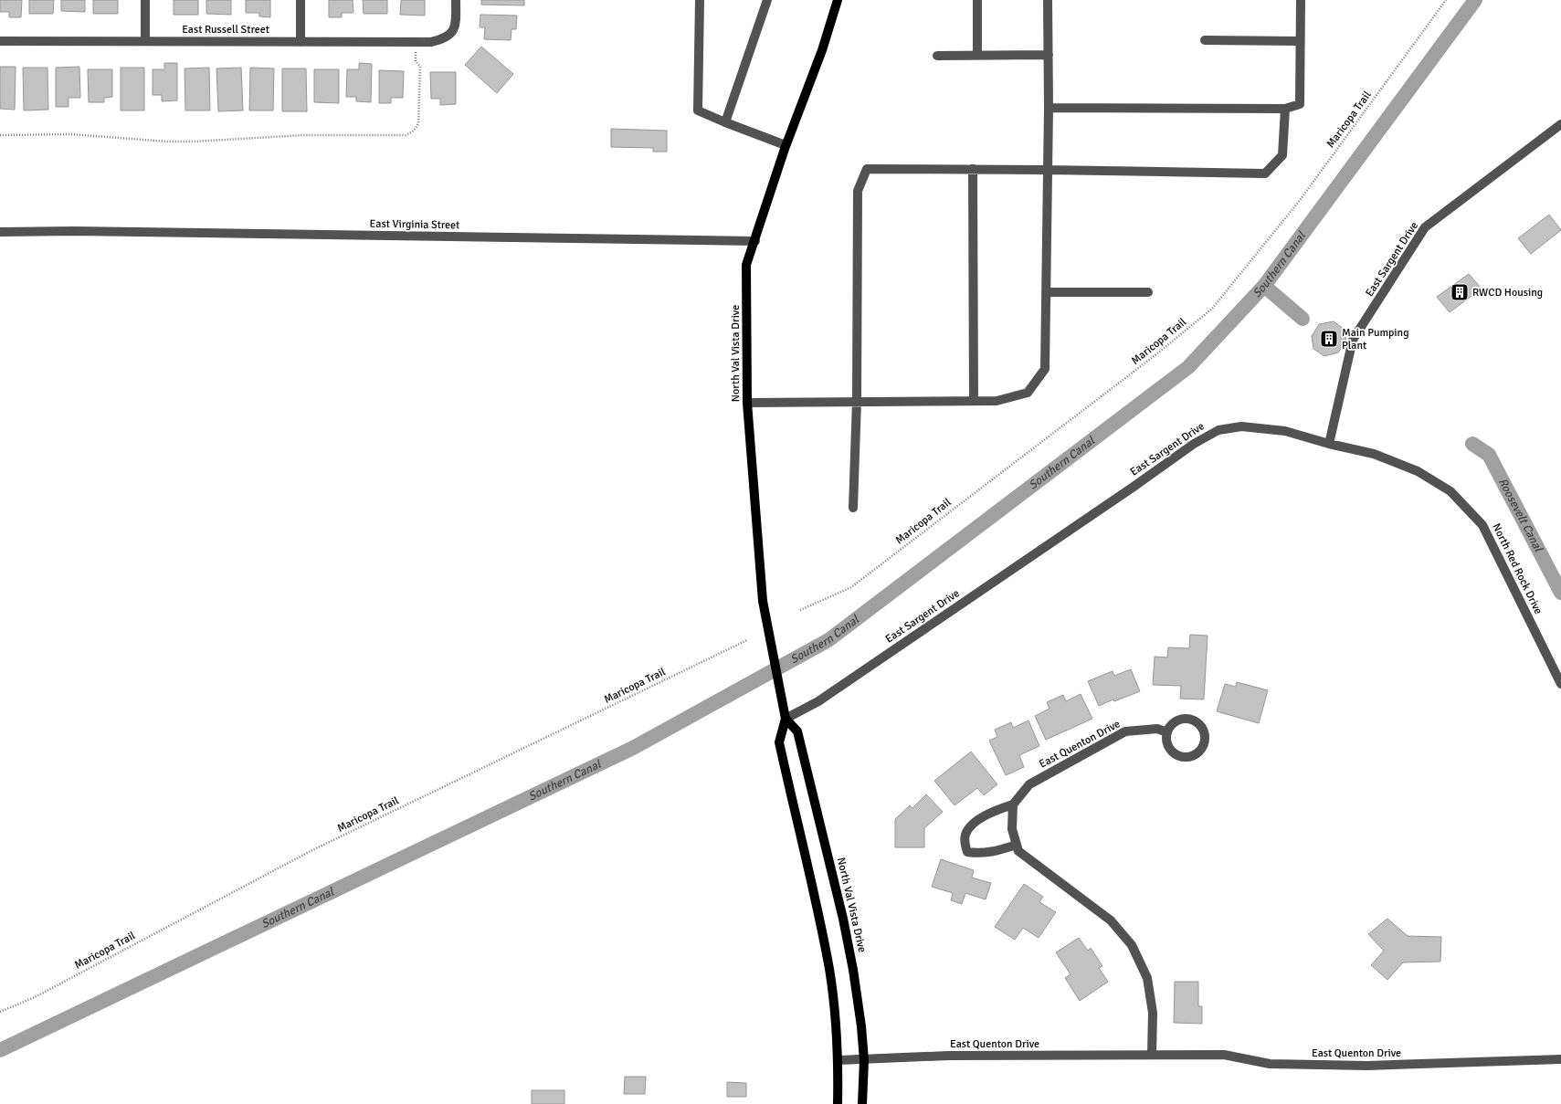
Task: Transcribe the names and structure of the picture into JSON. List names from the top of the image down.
{
  "streets": {
    "main road": ["North Val Vista Drive"],
    "street": [
      "East Russell Street",
      "East Virginia Street",
      "East Sargent Drive",
      "North Red Rock Drive",
      "East Quenton Drive"
    ],
    "path": ["Maricopa Trail"]
  },
  "crossings": [
    ["East Virginia Street", "North Val Vista Drive"],
    ["East Sargent Drive", "North Val Vista Drive"],
    ["East Sargent Drive", "North Red Rock Drive"],
    ["North Val Vista Drive", "East Quenton Drive"]
  ],
  "water": ["Southern Canal", "Roosevelt Canal"],
  "places": {
    "building": ["RWCD Housing", "Main Pumping Plant"]
  }
}
